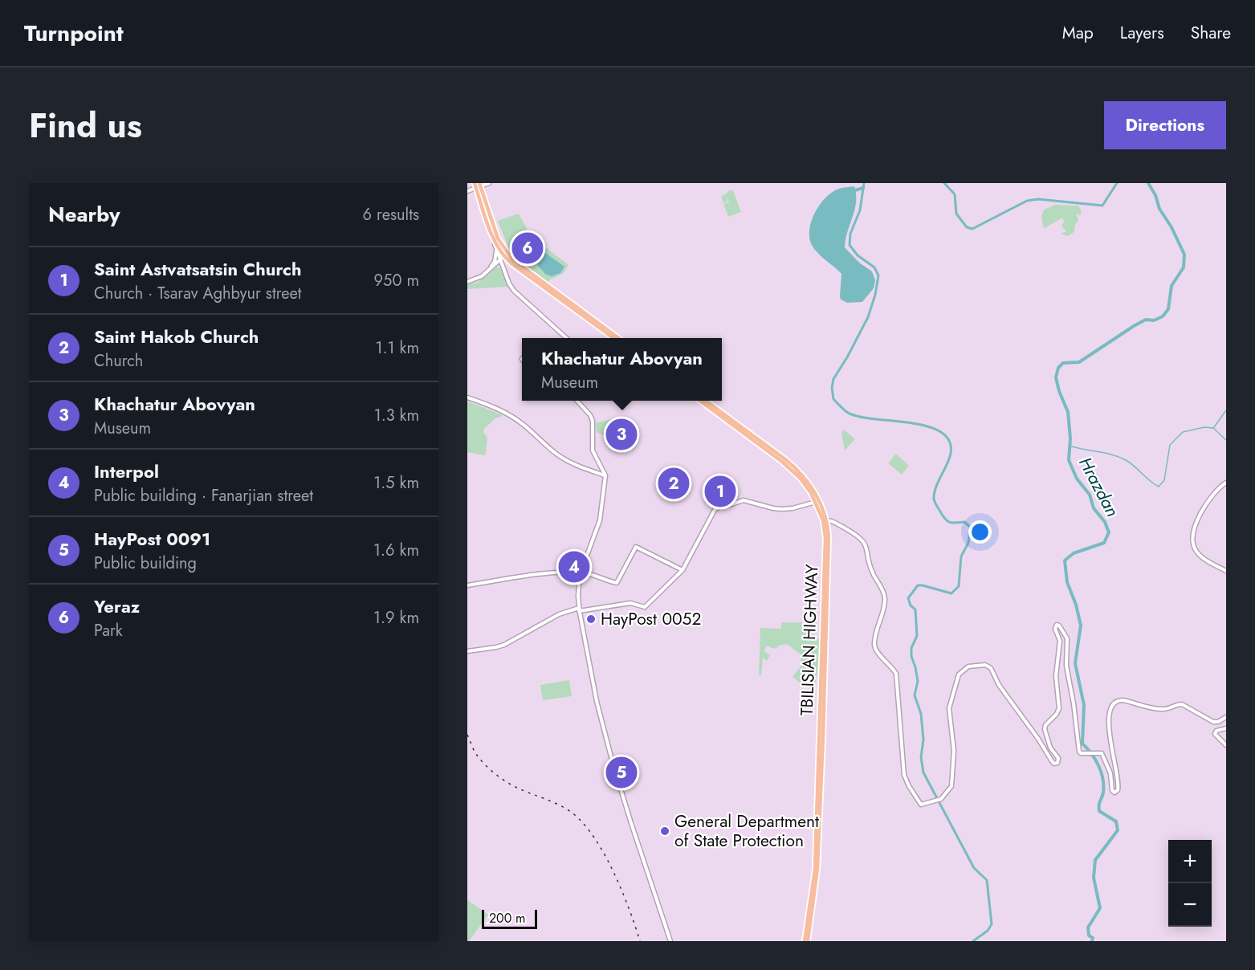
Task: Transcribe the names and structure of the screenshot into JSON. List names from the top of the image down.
{
  "streets": {
    "main road": ["TBILISIAN HIGHWAY"]
  },
  "water": ["Hrazdan"],
  "places": ["HayPost 0052", "General Department of State Protection"],
  "scale_bar": "200 m",
  "page": {
    "header": "Turnpoint",
    "nav": ["Map", "Layers", "Share"],
    "title": "Find us",
    "buttons": "Directions",
    "heading": ["Nearby", "6 results"],
    "pins": [
      "6",
      "3",
      "2",
      "1",
      "4",
      "5"
    ],
    "list": [
      {
        "mark": "1",
        "name": "Saint Astvatsatsin Church",
        "note": "Church · Tsarav Aghbyur street",
        "value": "950 m"
      },
      {
        "mark": "2",
        "name": "Saint Hakob Church",
        "note": "Church",
        "value": "1.1 km"
      },
      {
        "mark": "3",
        "name": "Khachatur Abovyan",
        "note": "Museum",
        "value": "1.3 km"
      },
      {
        "mark": "4",
        "name": "Interpol",
        "note": "Public building · Fanarjian street",
        "value": "1.5 km"
      },
      {
        "mark": "5",
        "name": "HayPost 0091",
        "note": "Public building",
        "value": "1.6 km"
      },
      {
        "mark": "6",
        "name": "Yeraz",
        "note": "Park",
        "value": "1.9 km"
      }
    ],
    "popup": ["Khachatur Abovyan", "Museum"],
    "map_buttons": ["+", "−"],
    "scale": "200 m"
  }
}
